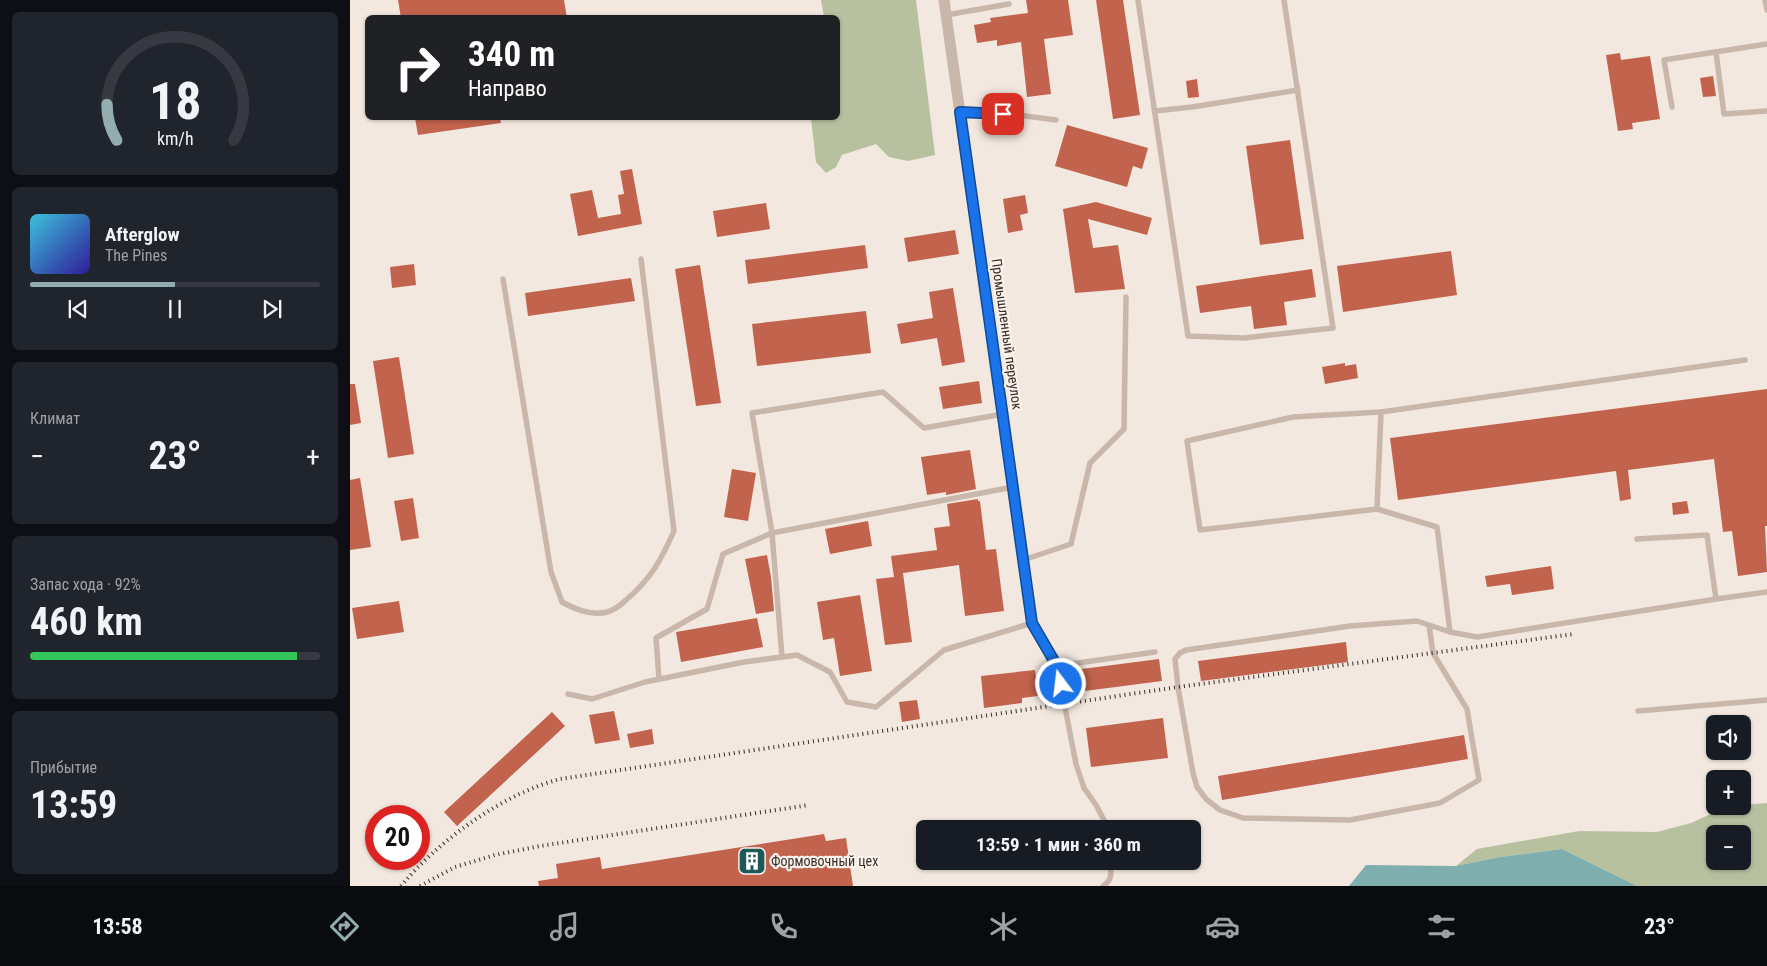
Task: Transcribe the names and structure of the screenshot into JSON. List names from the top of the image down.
{
  "streets": {
    "street": ["Промышленный переулок"]
  },
  "places": {
    "building": ["Формовочный цех"]
  },
  "page": {
    "turn": ["340 m", "Направо"],
    "song": ["Afterglow", "The Pines"],
    "tile": [
      "Климат",
      ["Запас хода · 92%", "460 km"],
      ["Прибытие", "13:59"]
    ],
    "heat": ["−", "23°", "+"],
    "map_buttons": ["+", "−"],
    "limit": "20",
    "trip": "13:59 · 1 мин · 360 m",
    "tabs": ["13:58", "23°"],
    "gauge": ["18", "km/h"]
  }
}
